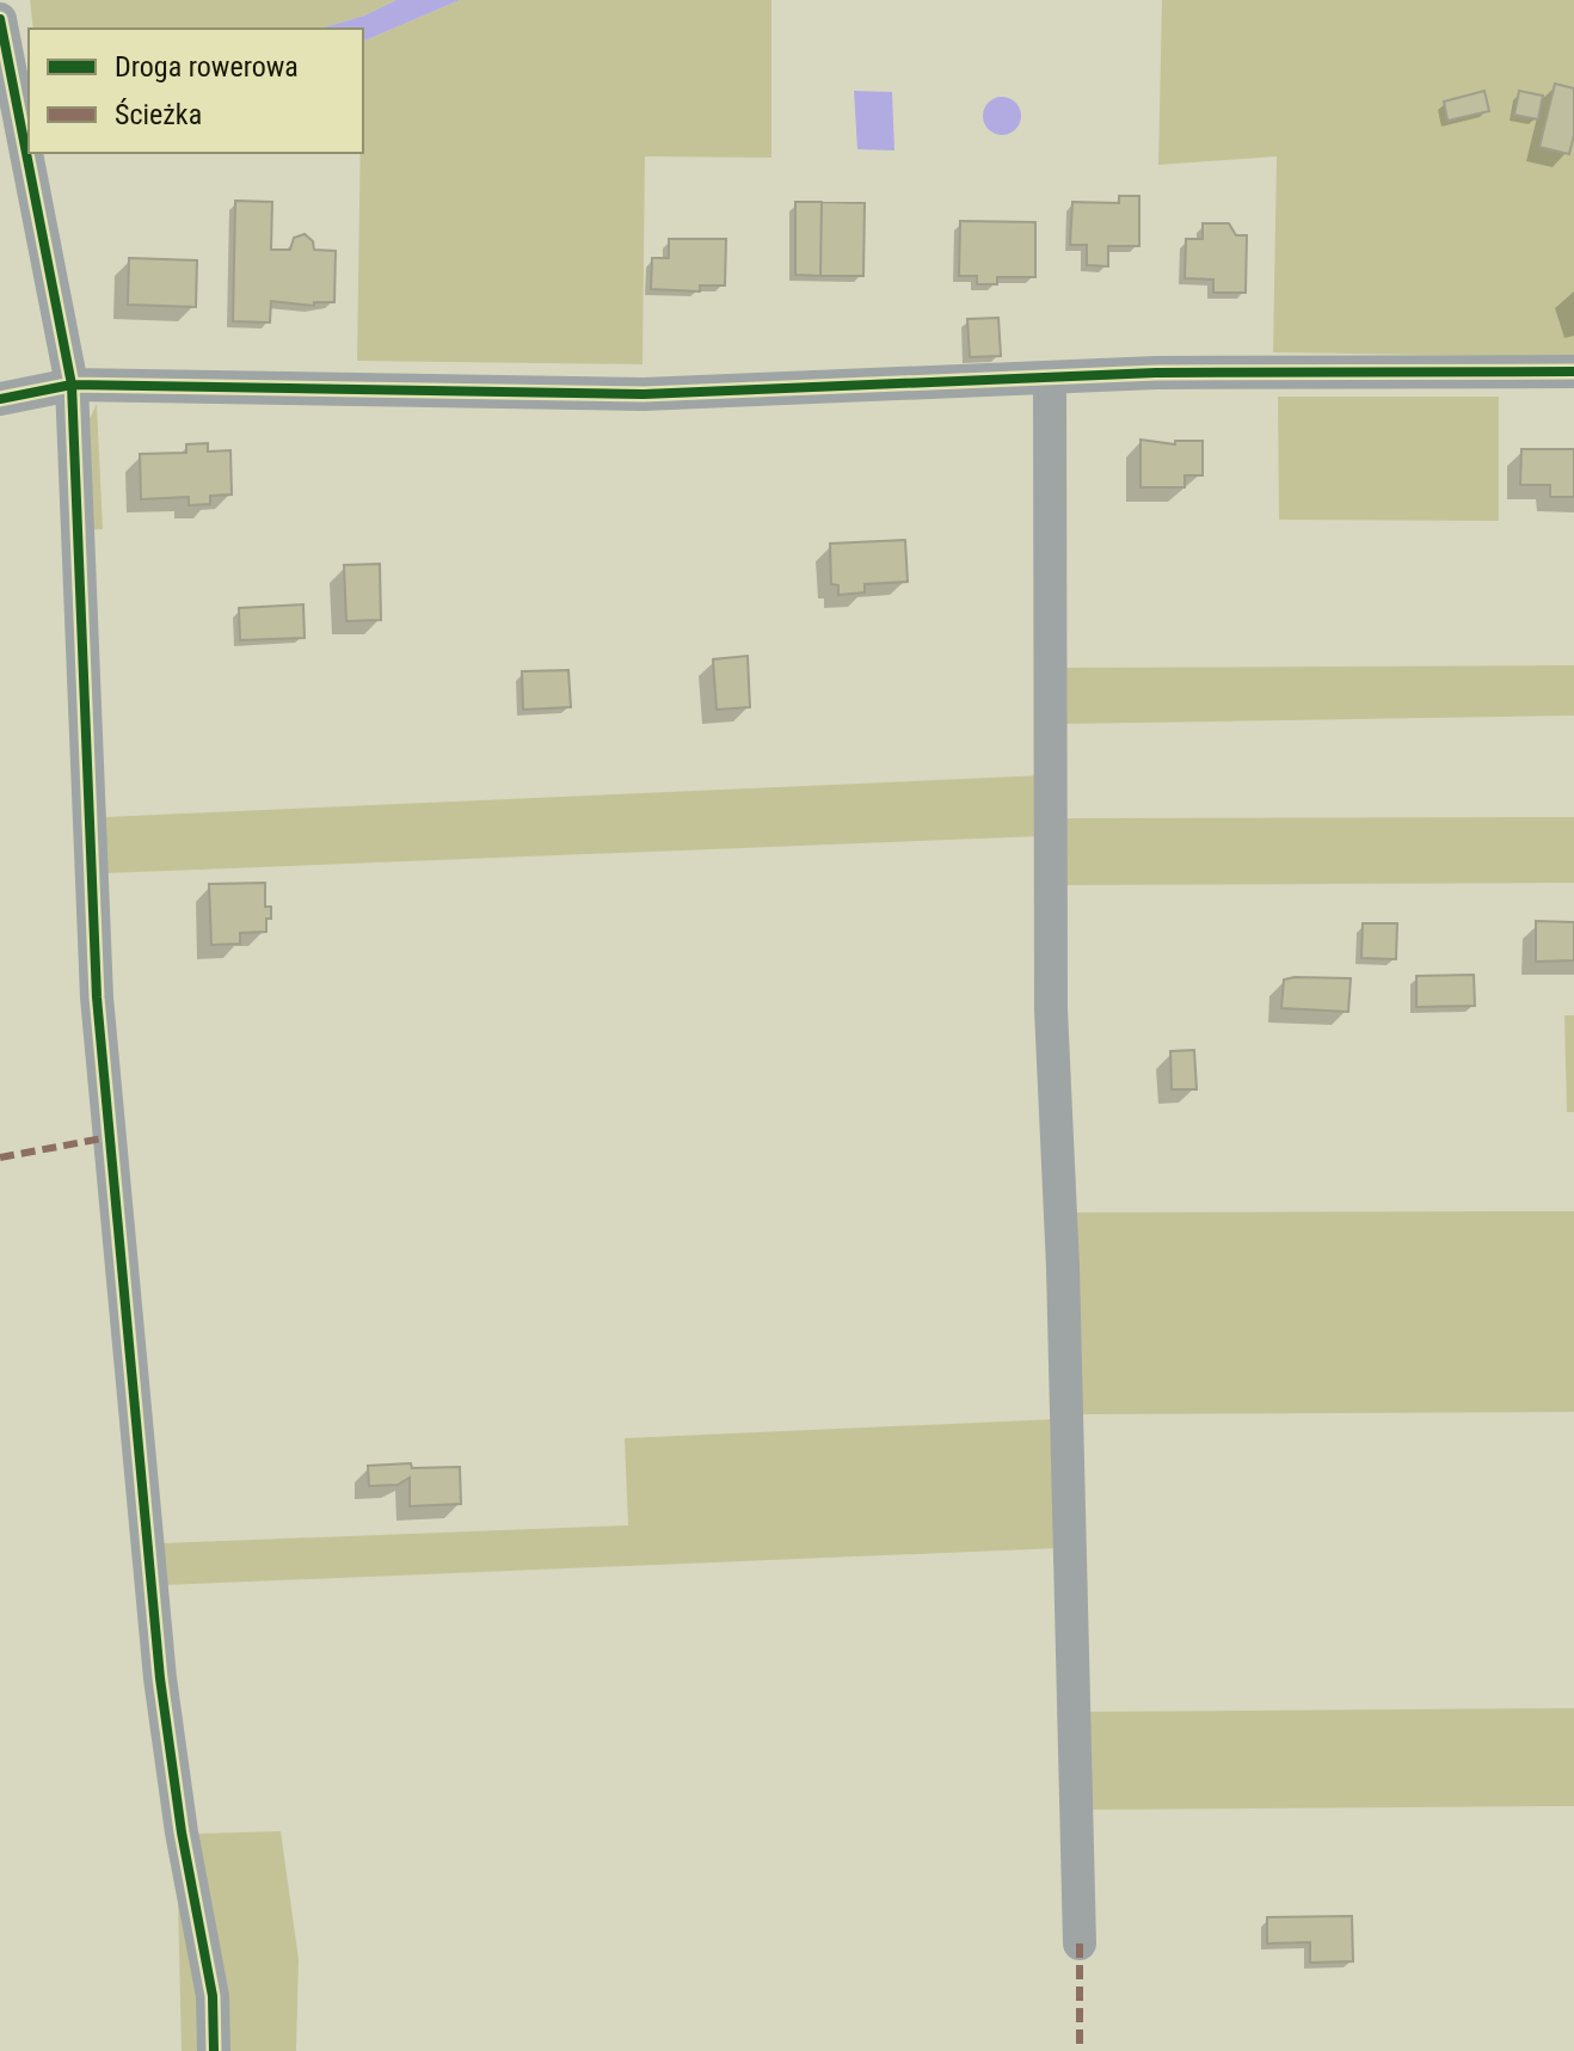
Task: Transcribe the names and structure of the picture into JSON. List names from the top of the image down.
{
  "legend": ["Droga rowerowa", "Ścieżka"]
}
